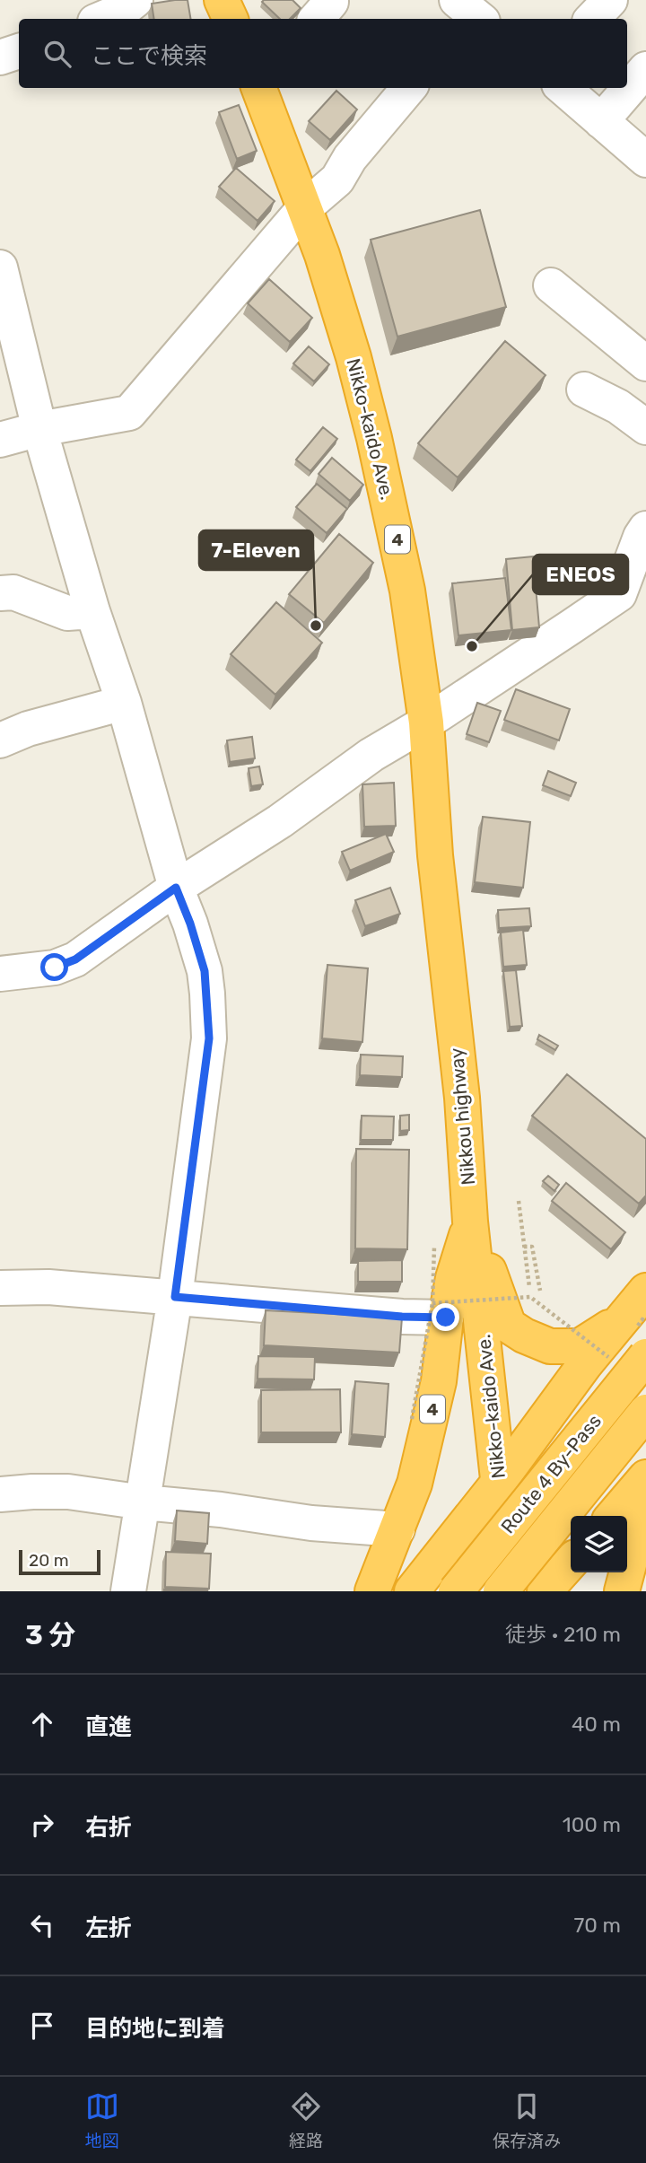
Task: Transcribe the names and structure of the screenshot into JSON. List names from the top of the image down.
{
  "streets": {
    "highway": ["Nikko-kaido Ave.", "4", "Route 4 By-Pass"]
  },
  "crossings": [
    ["Nikko-kaido Ave.", "4"]
  ],
  "places": ["7-Eleven", "ENEOS"],
  "scale_bar": "20 m",
  "page": {
    "search": "ここで検索",
    "scale": "20 m",
    "heading": ["3 分", "徒歩 · 210 m"],
    "list": [
      ["直進", "40 m"],
      ["右折", "100 m"],
      ["左折", "70 m"],
      "目的地に到着"
    ],
    "nav": ["地図", "経路", "保存済み"]
  }
}
